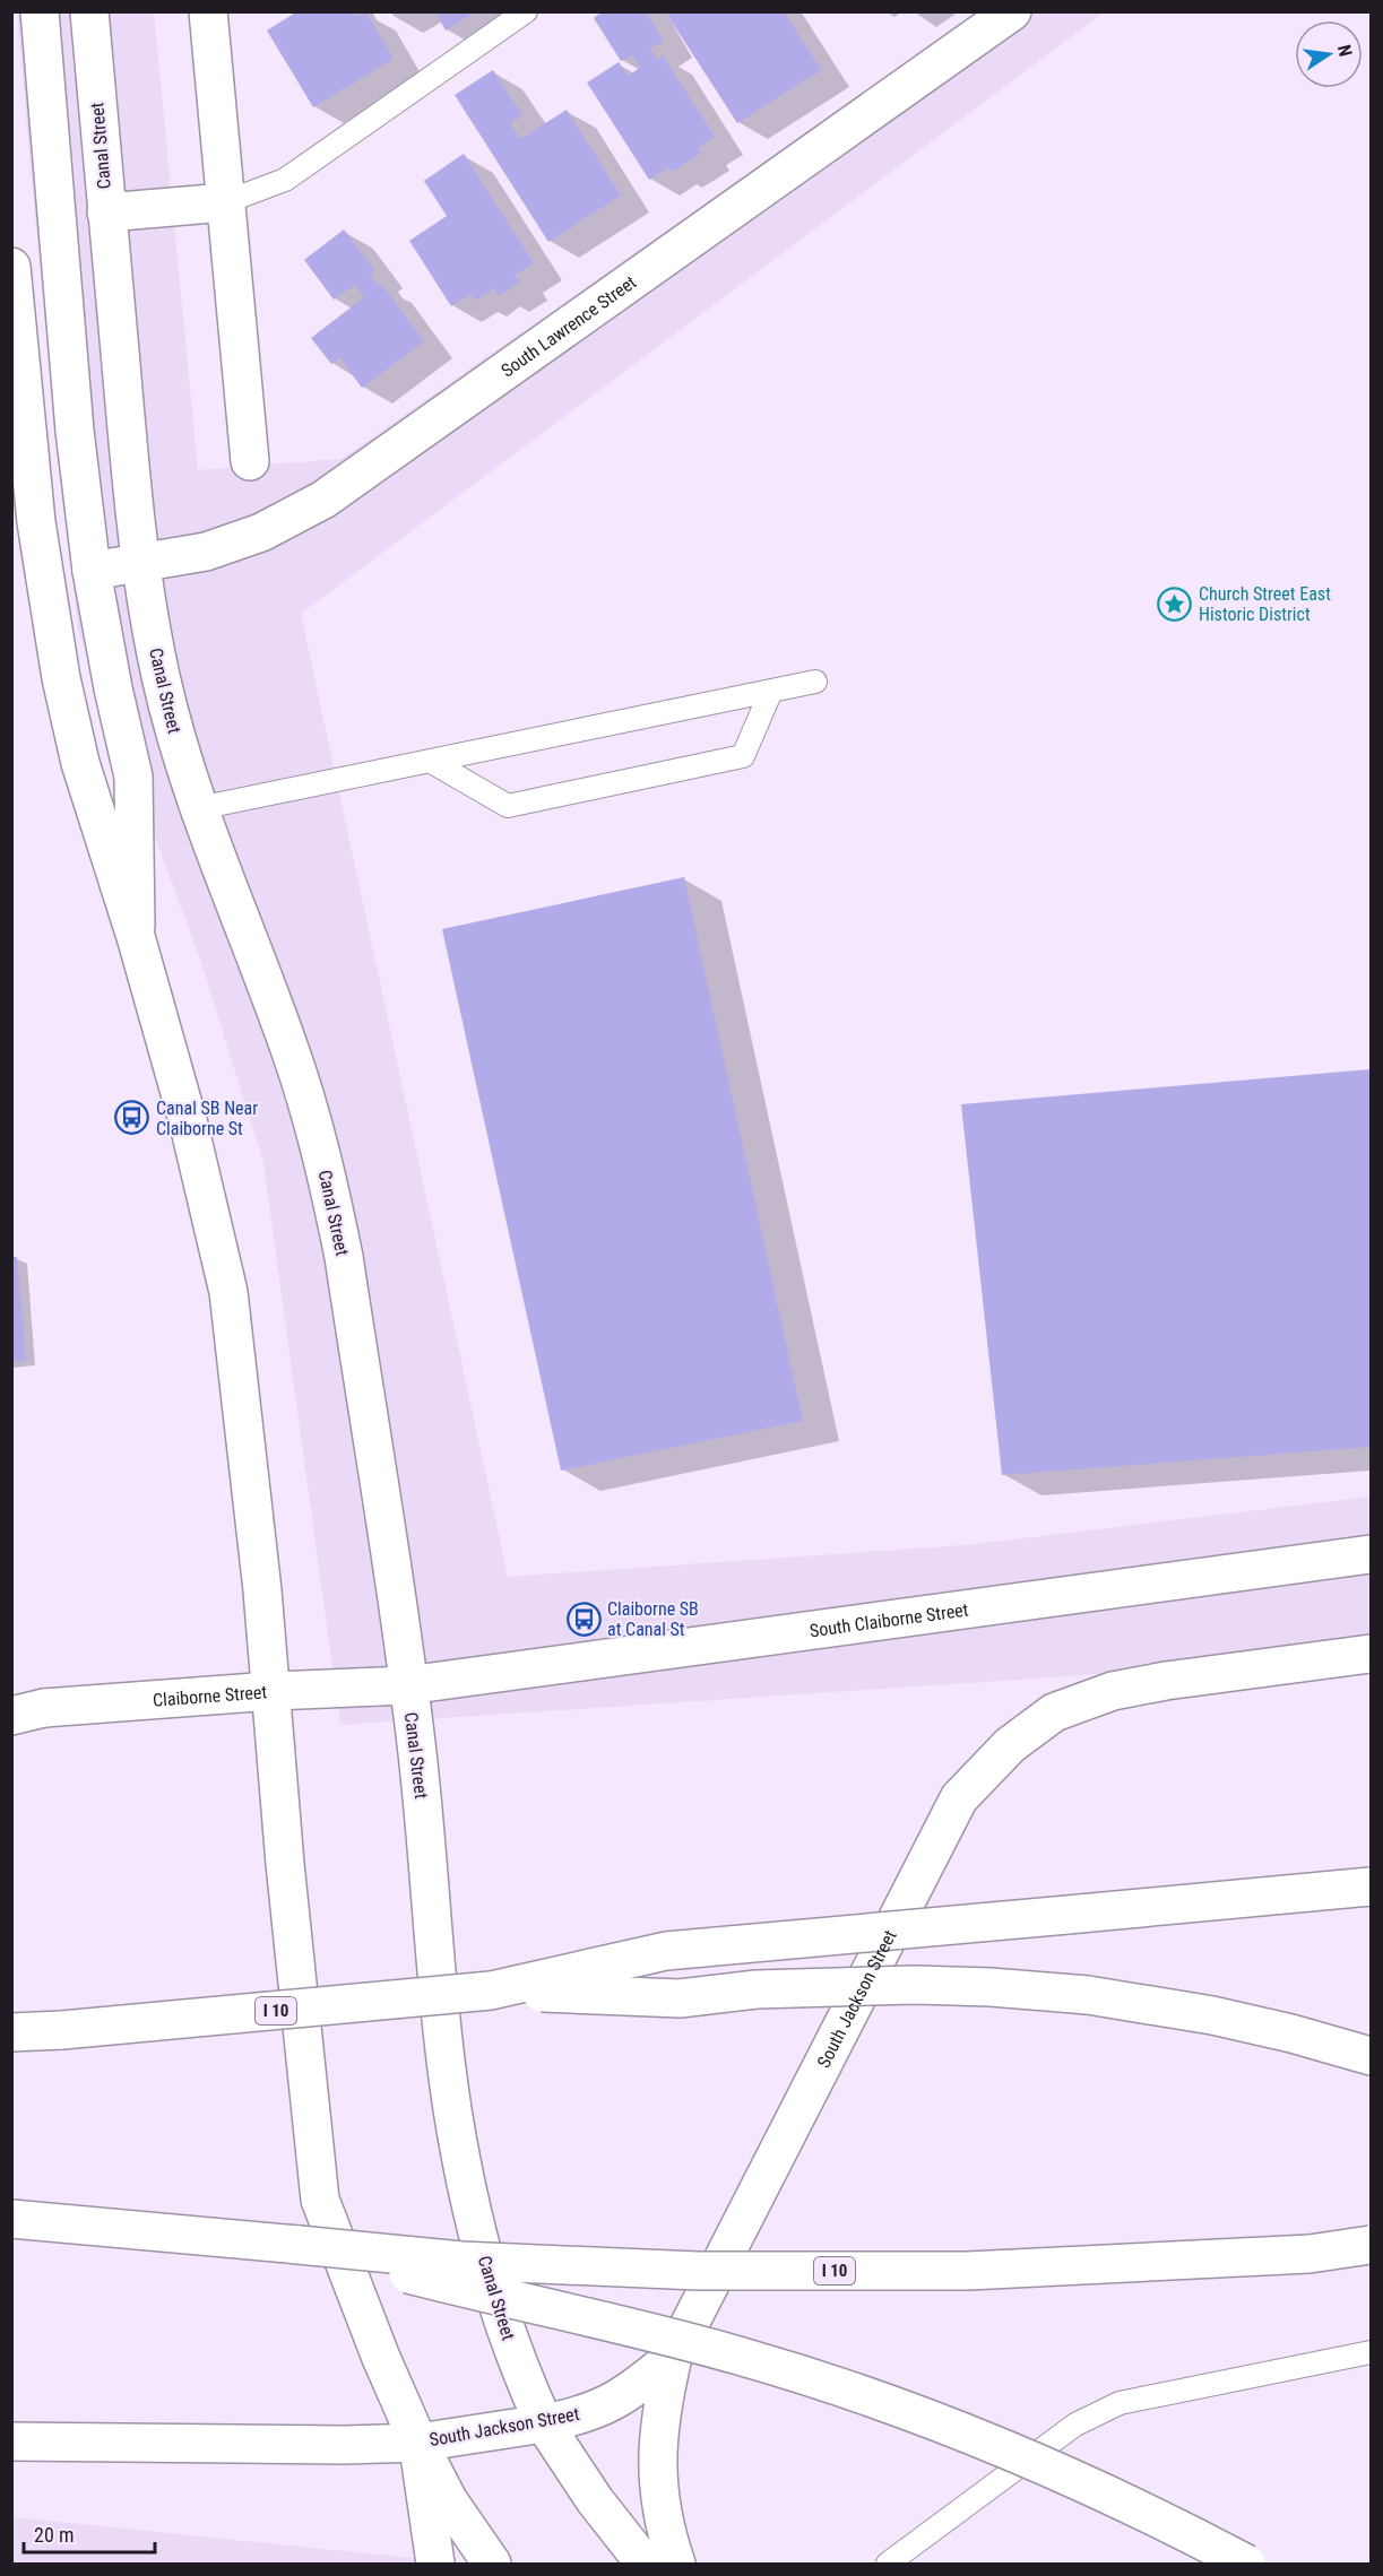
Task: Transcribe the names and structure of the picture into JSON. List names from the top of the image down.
{
  "streets": {
    "main road": [
      "Canal Street",
      "South Lawrence Street",
      "South Claiborne Street",
      "Claiborne Street",
      "South Jackson Street",
      "I 10"
    ]
  },
  "crossings": [
    ["Canal Street", "South Lawrence Street"],
    ["Canal Street", "South Claiborne Street"],
    ["Canal Street", "Claiborne Street"],
    ["Canal Street", "South Jackson Street"],
    ["South Claiborne Street", "Claiborne Street"]
  ],
  "places": {
    "place": ["Church Street East Historic District"],
    "bus stop": ["Canal SB Near Claiborne St", "Claiborne SB at Canal St"]
  },
  "scale_bar": "20 m",
  "north": "right"
}
